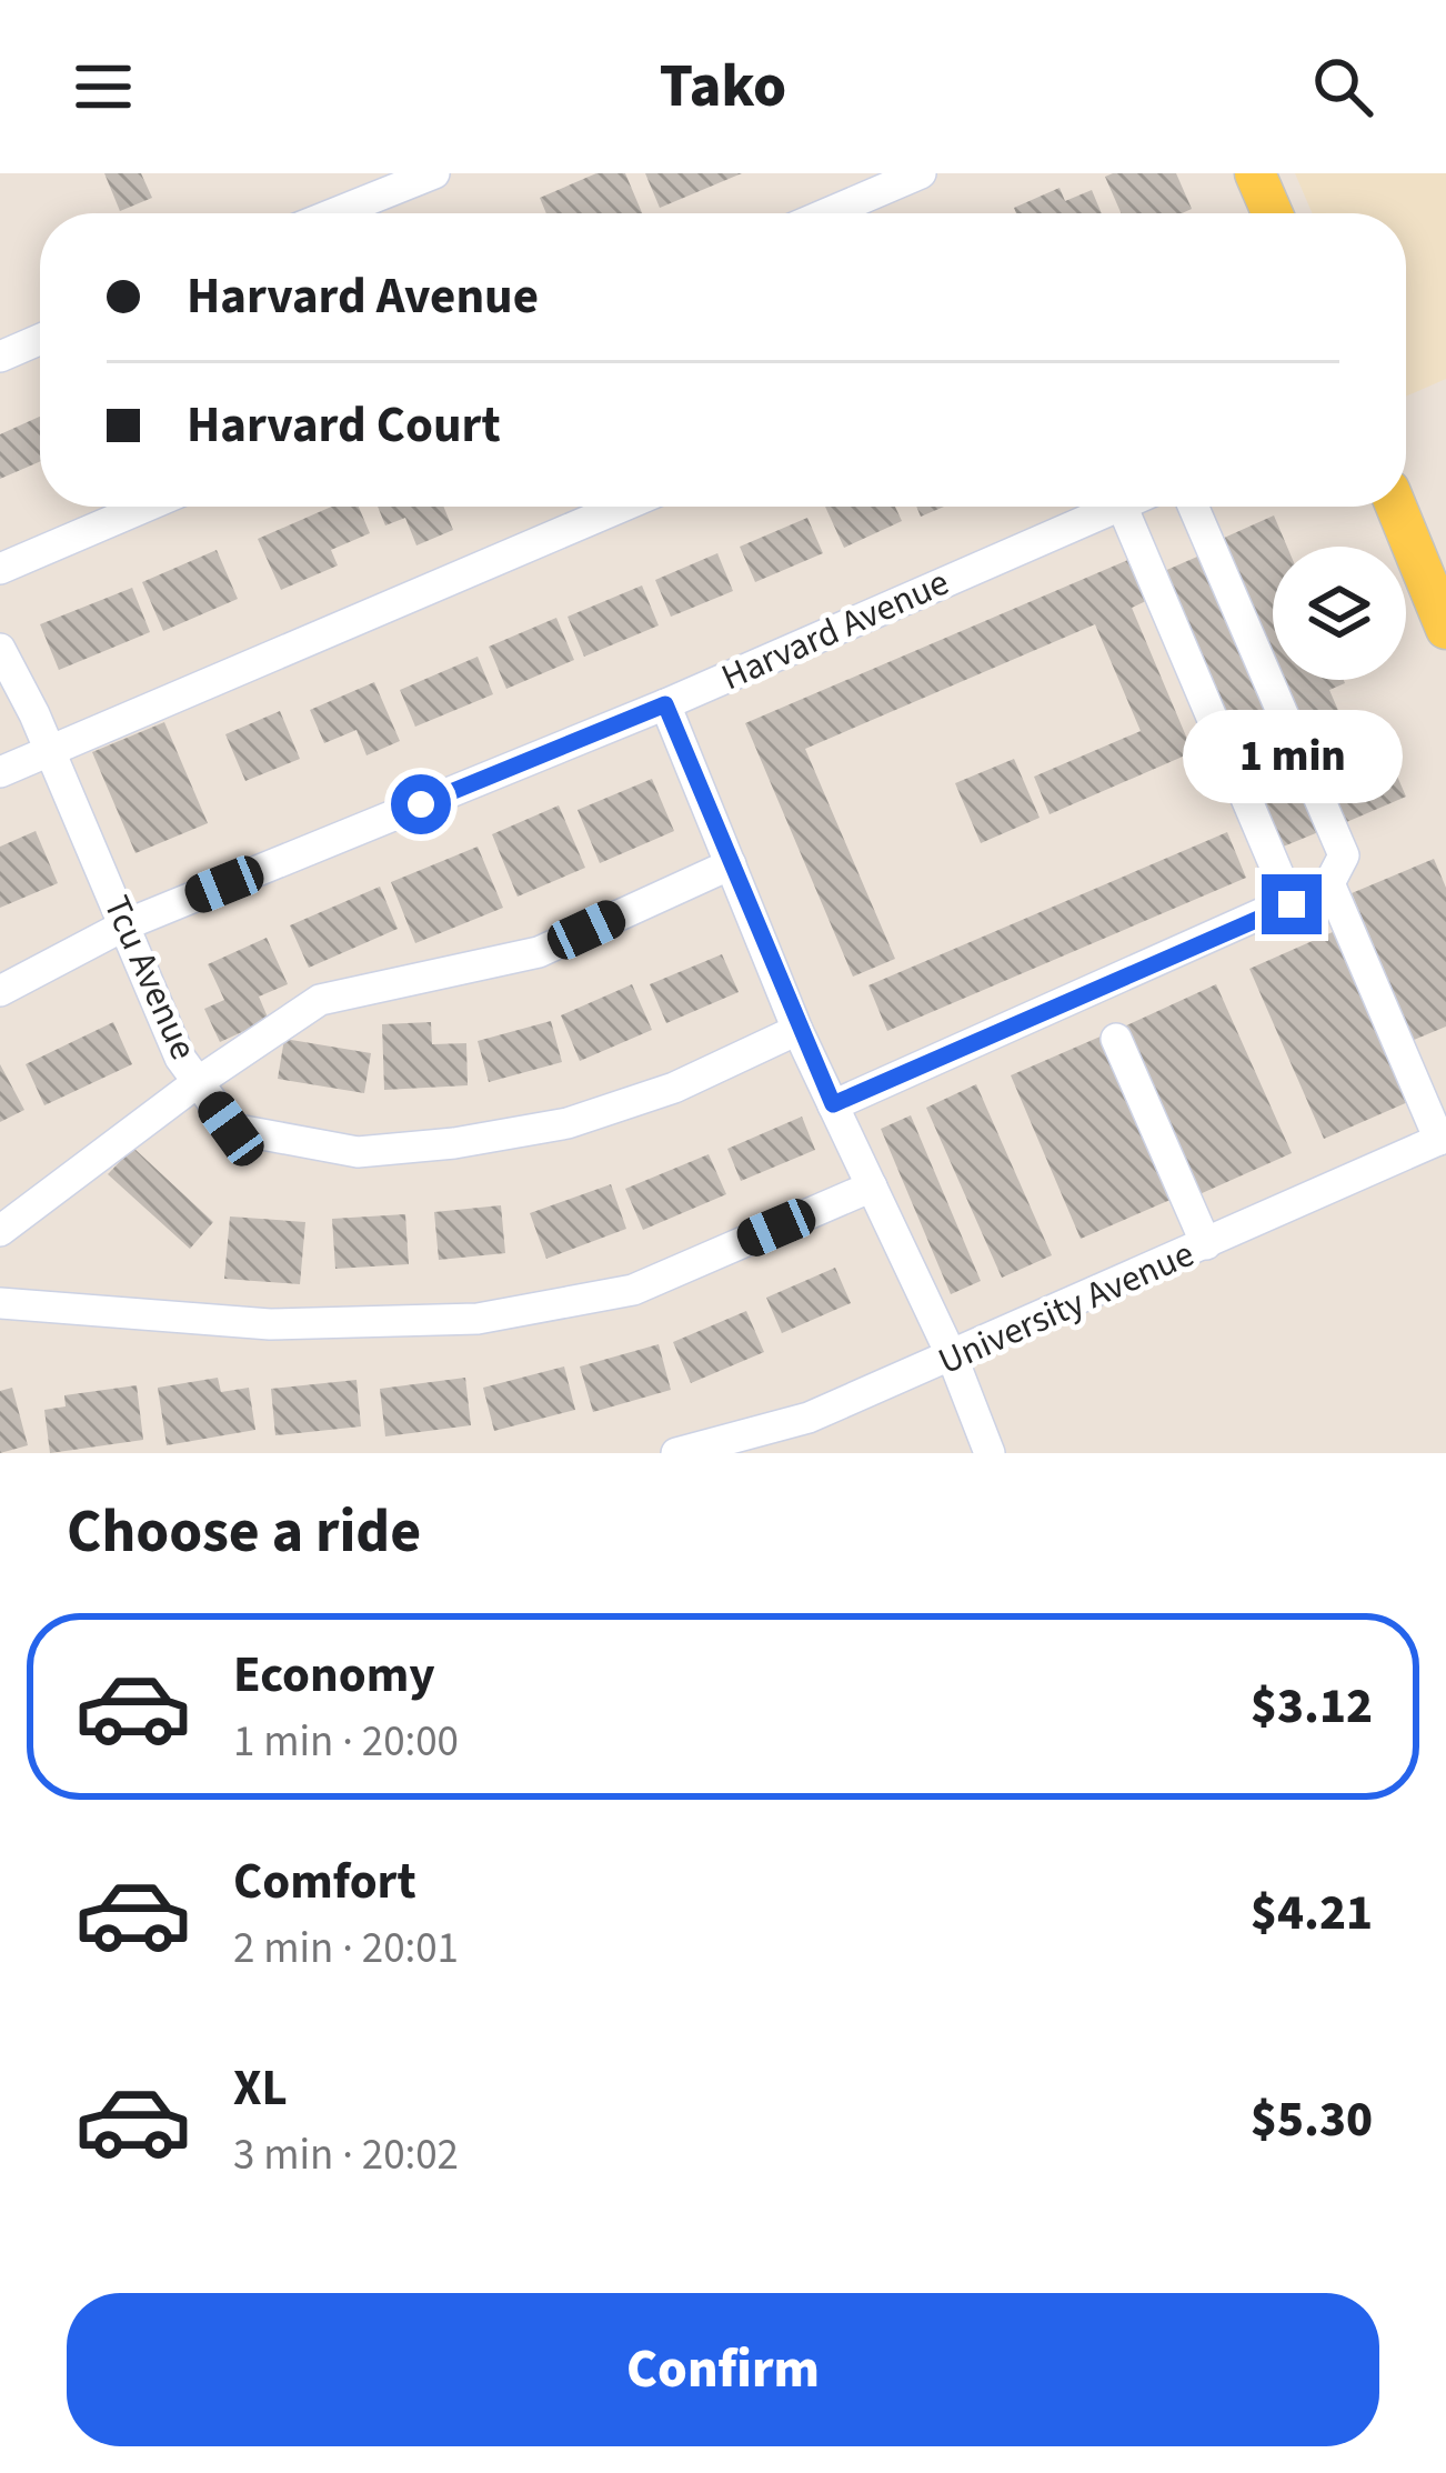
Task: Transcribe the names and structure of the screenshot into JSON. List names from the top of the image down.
{
  "streets": {
    "street": ["Harvard Avenue", "Tcu Avenue", "University Avenue"]
  },
  "crossings": [
    ["Harvard Avenue", "Tcu Avenue"]
  ],
  "page": {
    "header": "Tako",
    "banner": ["Harvard Avenue", "Harvard Court"],
    "bubble": "1 min",
    "heading": "Choose a ride",
    "list": [
      {
        "name": "Economy",
        "note": "1 min · 20:00",
        "value": "$3.12"
      },
      {
        "name": "Comfort",
        "note": "2 min · 20:01",
        "value": "$4.21"
      },
      {
        "name": "XL",
        "note": "3 min · 20:02",
        "value": "$5.30"
      }
    ],
    "buttons": "Confirm"
  }
}
